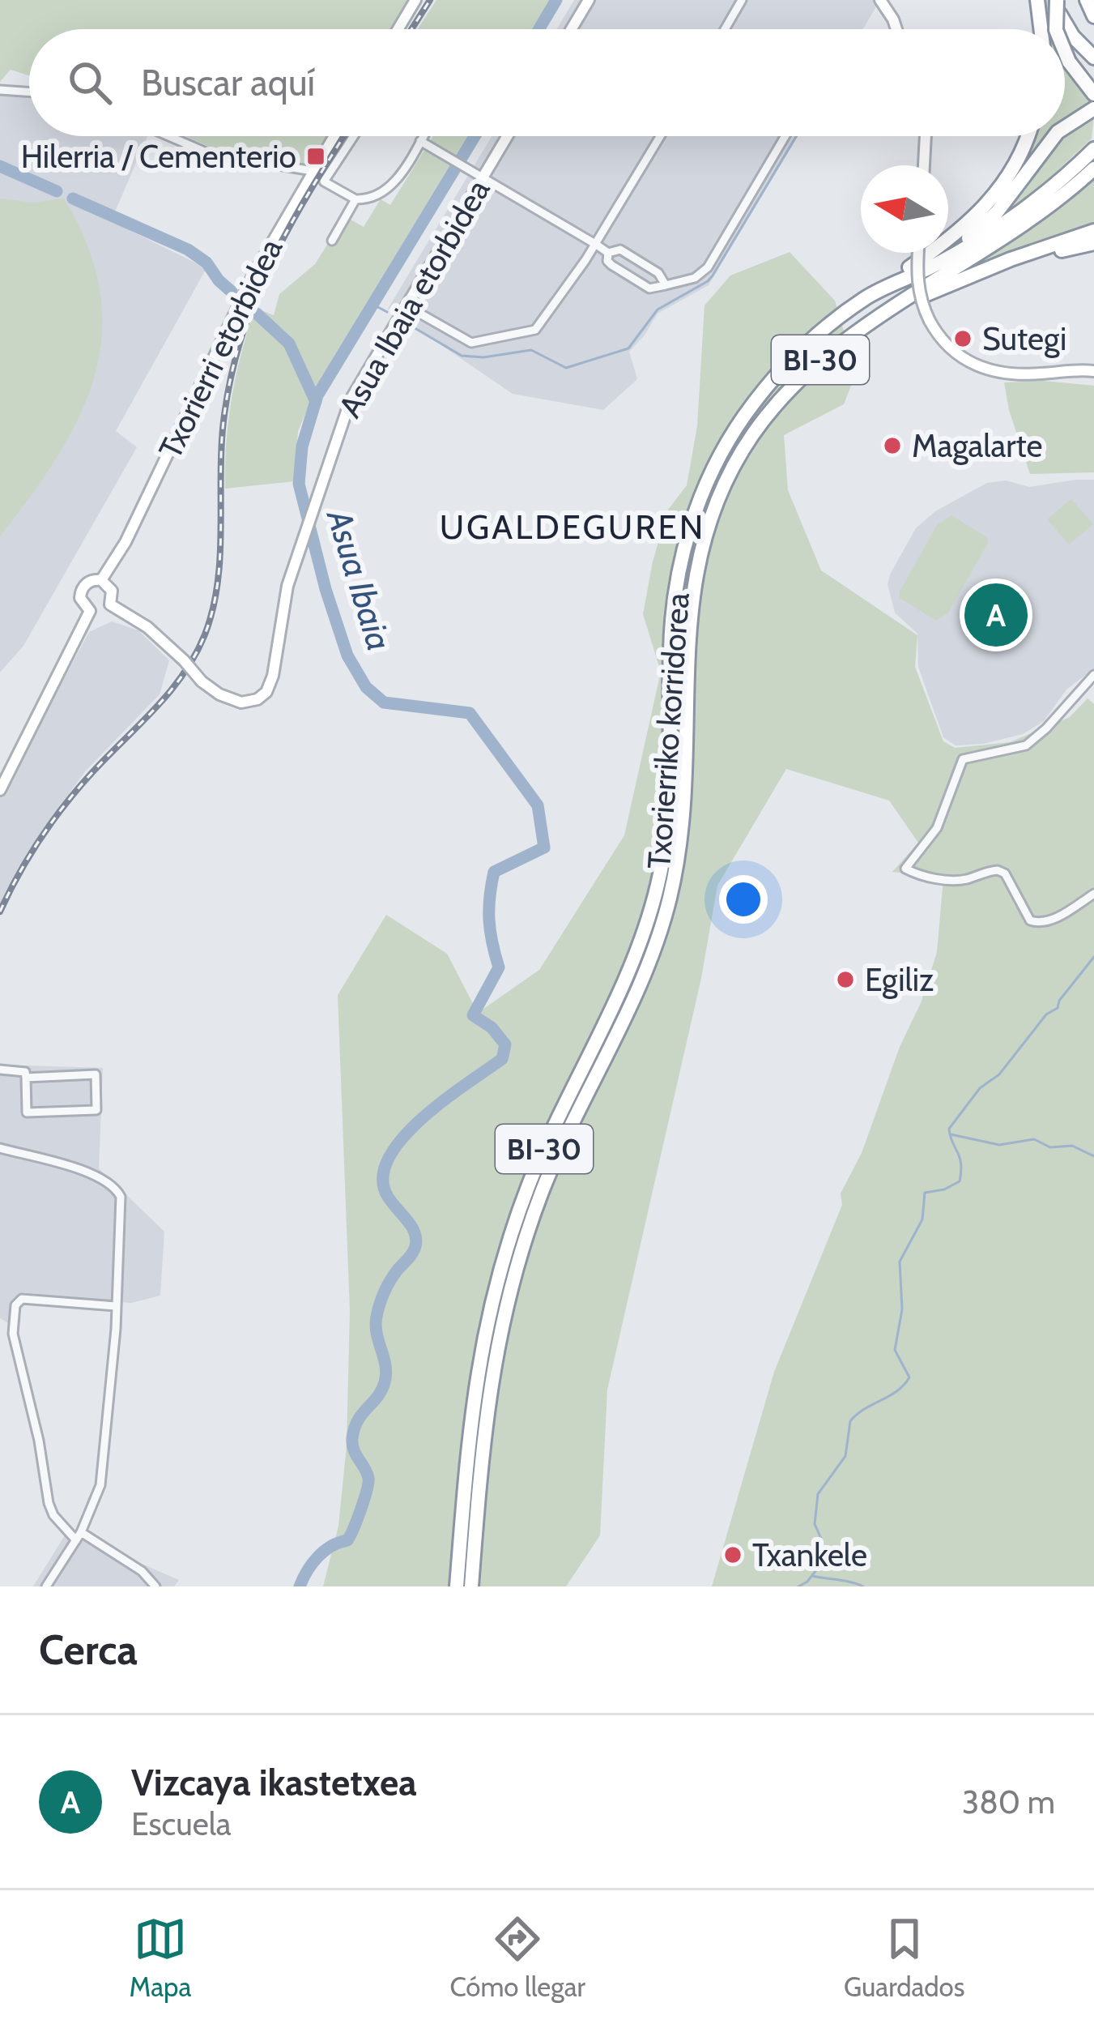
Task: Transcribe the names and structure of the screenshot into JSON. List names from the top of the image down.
{
  "streets": {
    "highway": ["BI-30", "Txorierriko korridorea"],
    "street": ["Asua Ibaia etorbidea", "Txorierri etorbidea"]
  },
  "crossings": [
    ["Asua Ibaia etorbidea", "Txorierri etorbidea"]
  ],
  "districts": ["UGALDEGUREN"],
  "water": ["Asua Ibaia"],
  "places": {
    "transit": ["Hilerria / Cementerio"],
    "other": [
      "Sutegi",
      "Magalarte",
      "Egiliz",
      "Txankele"
    ]
  },
  "north": "left",
  "page": {
    "search": "Buscar aquí",
    "pins": "A",
    "heading": "Cerca",
    "list": [
      {
        "mark": "A",
        "name": "Vizcaya ikastetxea",
        "note": "Escuela",
        "value": "380 m"
      }
    ],
    "nav": ["Mapa", "Cómo llegar", "Guardados"]
  }
}
